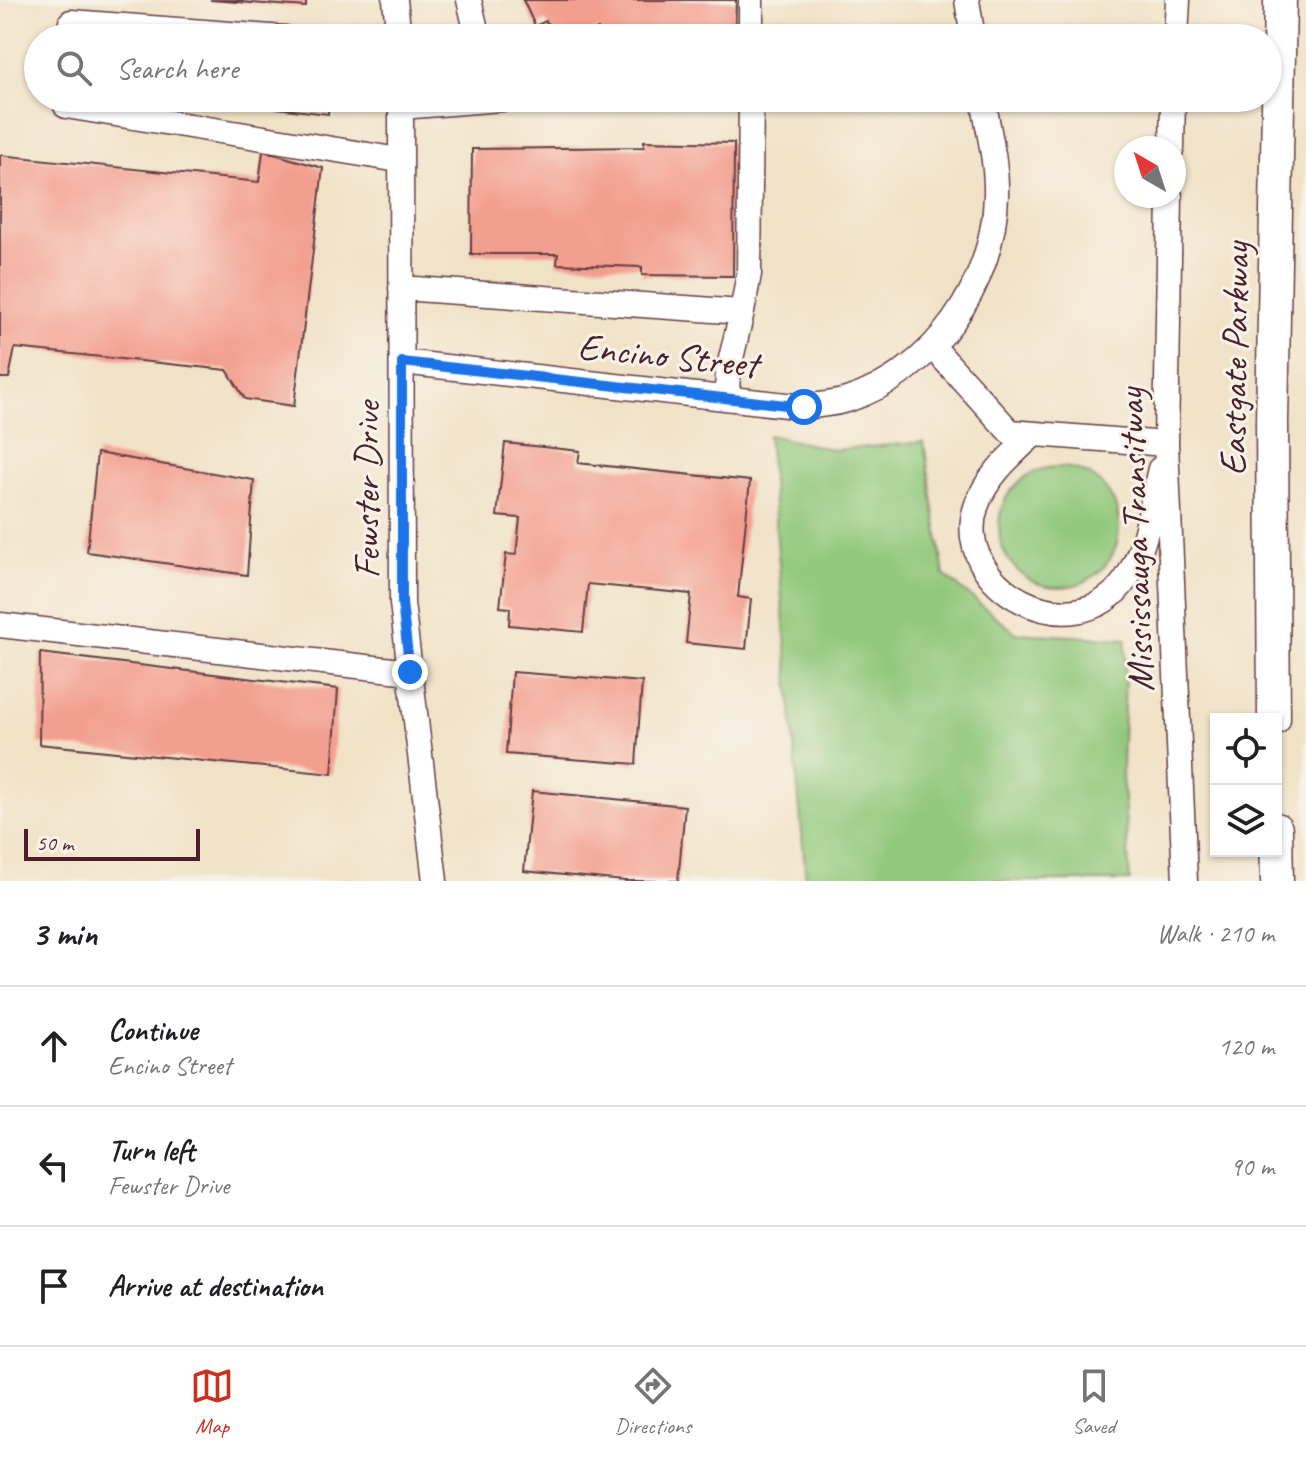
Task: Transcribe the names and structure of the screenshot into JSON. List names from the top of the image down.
{
  "streets": {
    "main road": ["Eastgate Parkway"],
    "street": ["Encino Street", "Fewster Drive", "Mississauga Transitway"]
  },
  "crossings": [
    ["Encino Street", "Fewster Drive"]
  ],
  "scale_bar": "50 m",
  "north": "top left",
  "page": {
    "search": "Search here",
    "scale": "50 m",
    "heading": ["3 min", "Walk · 210 m"],
    "list": [
      ["Continue", "Encino Street", "120 m"],
      ["Turn left", "Fewster Drive", "90 m"],
      "Arrive at destination"
    ],
    "nav": ["Map", "Directions", "Saved"]
  }
}
